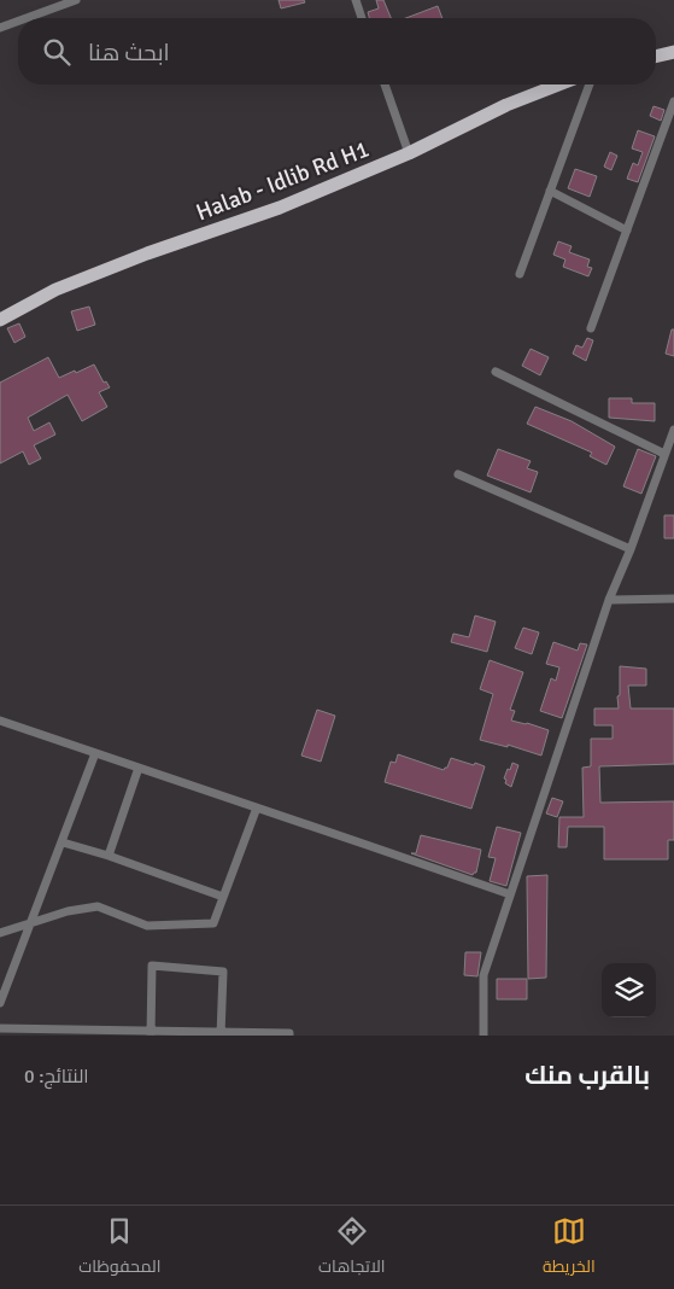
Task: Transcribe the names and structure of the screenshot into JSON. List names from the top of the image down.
{
  "streets": {
    "highway": ["Halab - Idlib Rd H1"]
  },
  "page": {
    "search": "ابحث هنا",
    "heading": ["بالقرب منك", "النتائج: 0"],
    "nav": ["الخريطة", "الاتجاهات", "المحفوظات"]
  }
}
